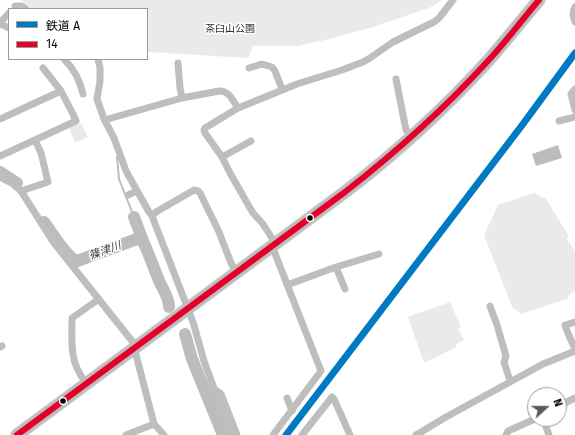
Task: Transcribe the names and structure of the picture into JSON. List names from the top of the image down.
{
  "water": ["篠津川"],
  "parks": ["茶臼山公園"],
  "lines": ["transit line 14", "rail line A"],
  "legend": ["鉄道 A", "14"],
  "north": "right"
}
